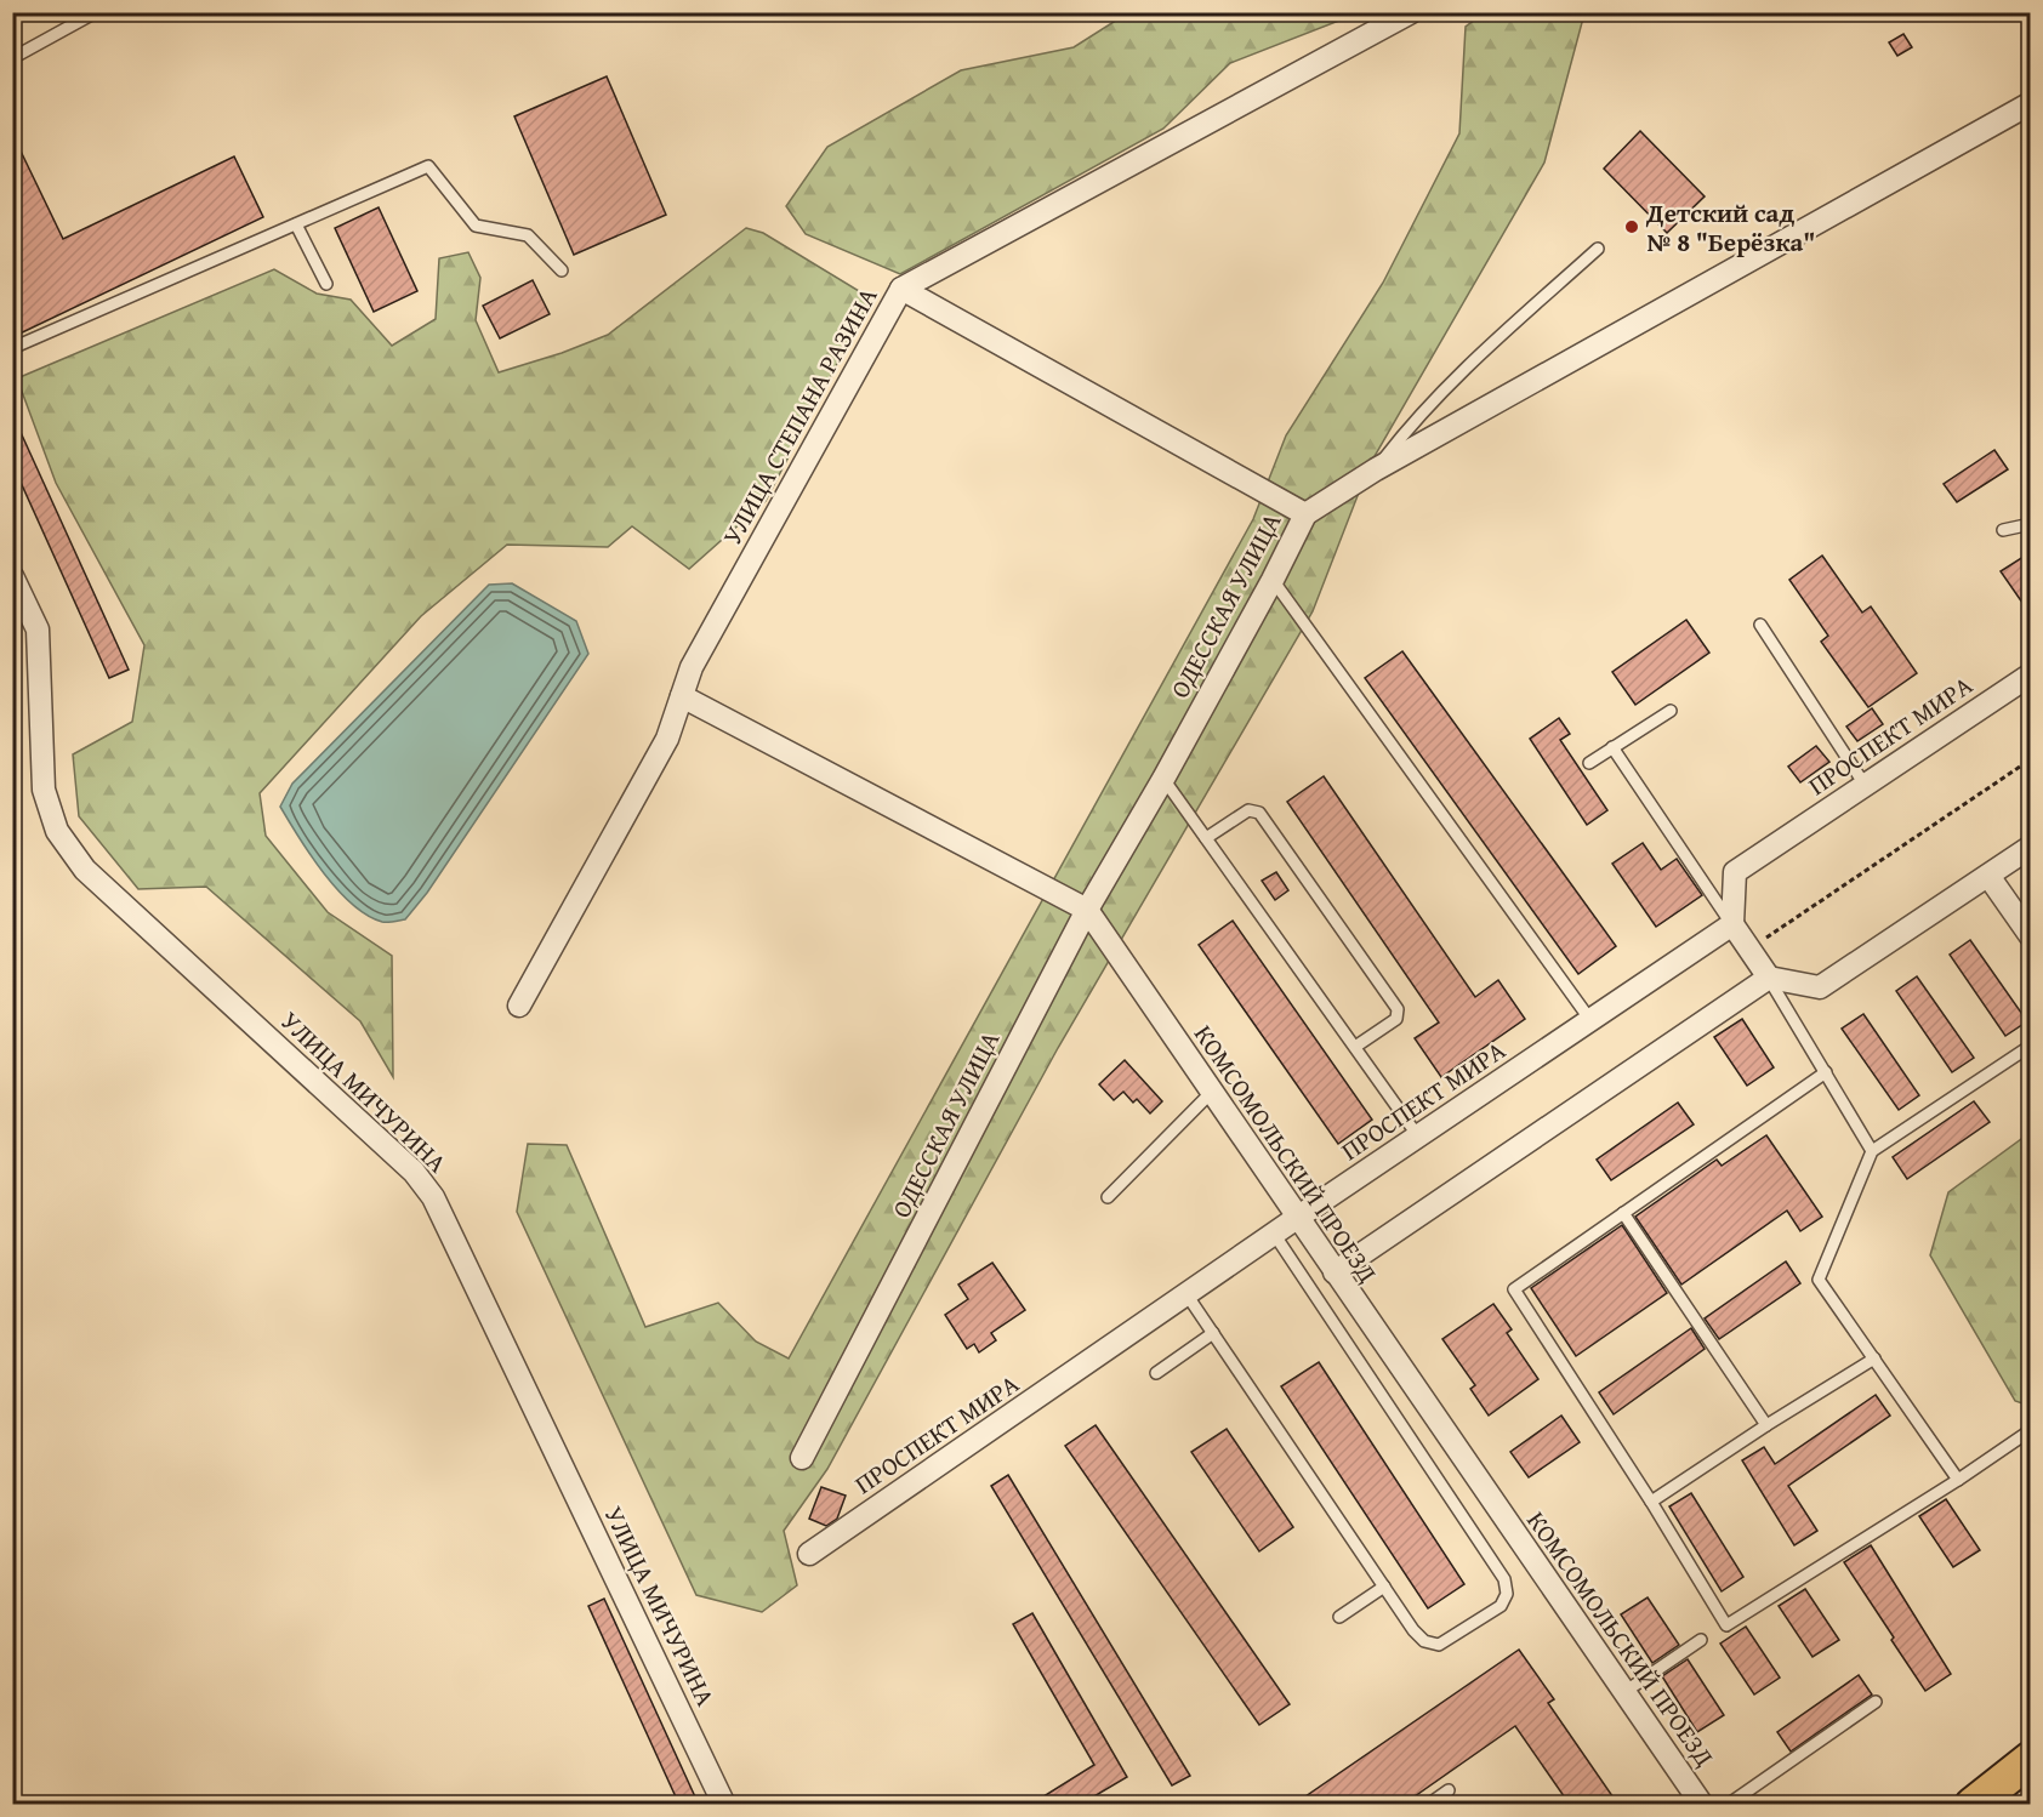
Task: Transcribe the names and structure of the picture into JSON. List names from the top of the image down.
{
  "streets": {
    "street": [
      "УЛИЦА СТЕПАНА РАЗИНА",
      "ОДЕССКАЯ УЛИЦА",
      "ПРОСПЕКТ МИРА",
      "УЛИЦА МИЧУРИНА",
      "КОМСОМОЛЬСКИЙ ПРОЕЗД"
    ]
  },
  "crossings": [
    ["УЛИЦА СТЕПАНА РАЗИНА", "КОМСОМОЛЬСКИЙ ПРОЕЗД"],
    ["ОДЕССКАЯ УЛИЦА", "КОМСОМОЛЬСКИЙ ПРОЕЗД"],
    ["ПРОСПЕКТ МИРА", "КОМСОМОЛЬСКИЙ ПРОЕЗД"]
  ],
  "places": ["Детский сад № 8 \"Берёзка\""]
}
